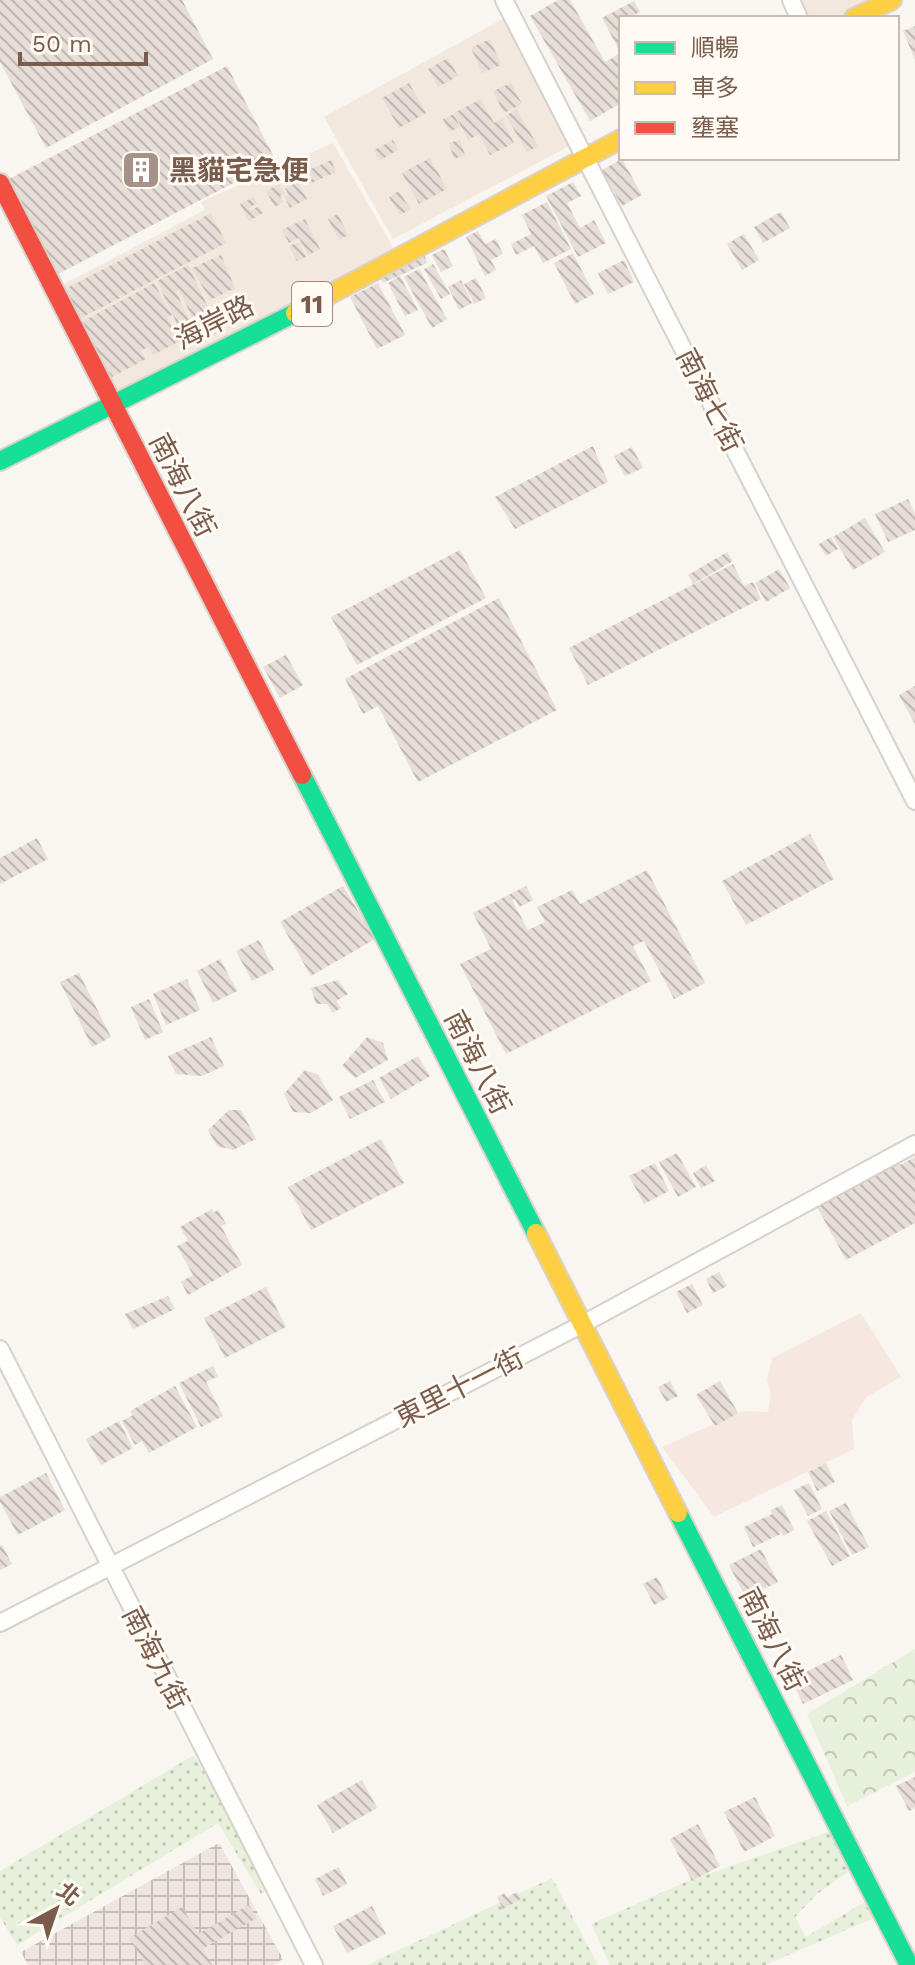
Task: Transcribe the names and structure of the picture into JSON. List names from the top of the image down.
{
  "streets": {
    "street": [
      "11",
      "海岸路",
      "南海七街",
      "南海八街",
      "東里十一街",
      "南海九街"
    ]
  },
  "crossings": [
    ["海岸路", "南海七街"],
    ["海岸路", "南海八街"],
    ["南海八街", "東里十一街"],
    ["東里十一街", "南海九街"]
  ],
  "places": {
    "building": ["黑貓宅急便"]
  },
  "legend": ["順暢", "車多", "壅塞"],
  "scale_bar": "50 m",
  "north": "top right"
}
